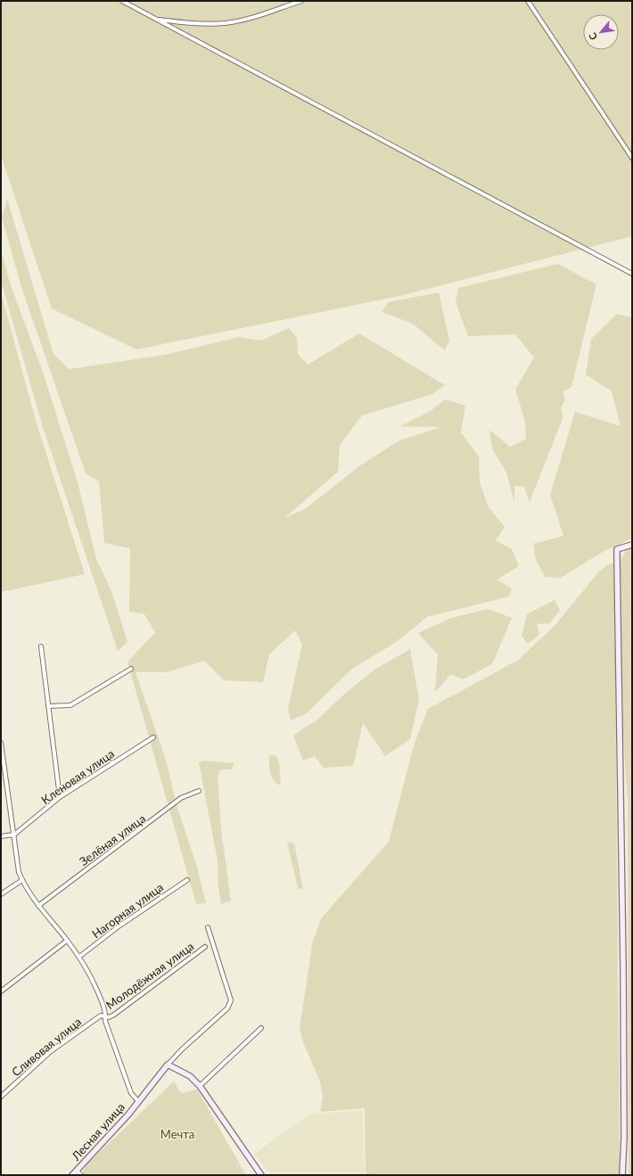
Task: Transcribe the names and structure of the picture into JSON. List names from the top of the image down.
{
  "streets": {
    "street": [
      "Кленовая улица",
      "Зелёная улица",
      "Нагорная улица",
      "Молодёжная улица",
      "Сливовая улица",
      "Лесная улица"
    ]
  },
  "crossings": [
    ["Молодёжная улица", "Сливовая улица"]
  ],
  "parks": ["Мечта"],
  "north": "bottom left"
}
